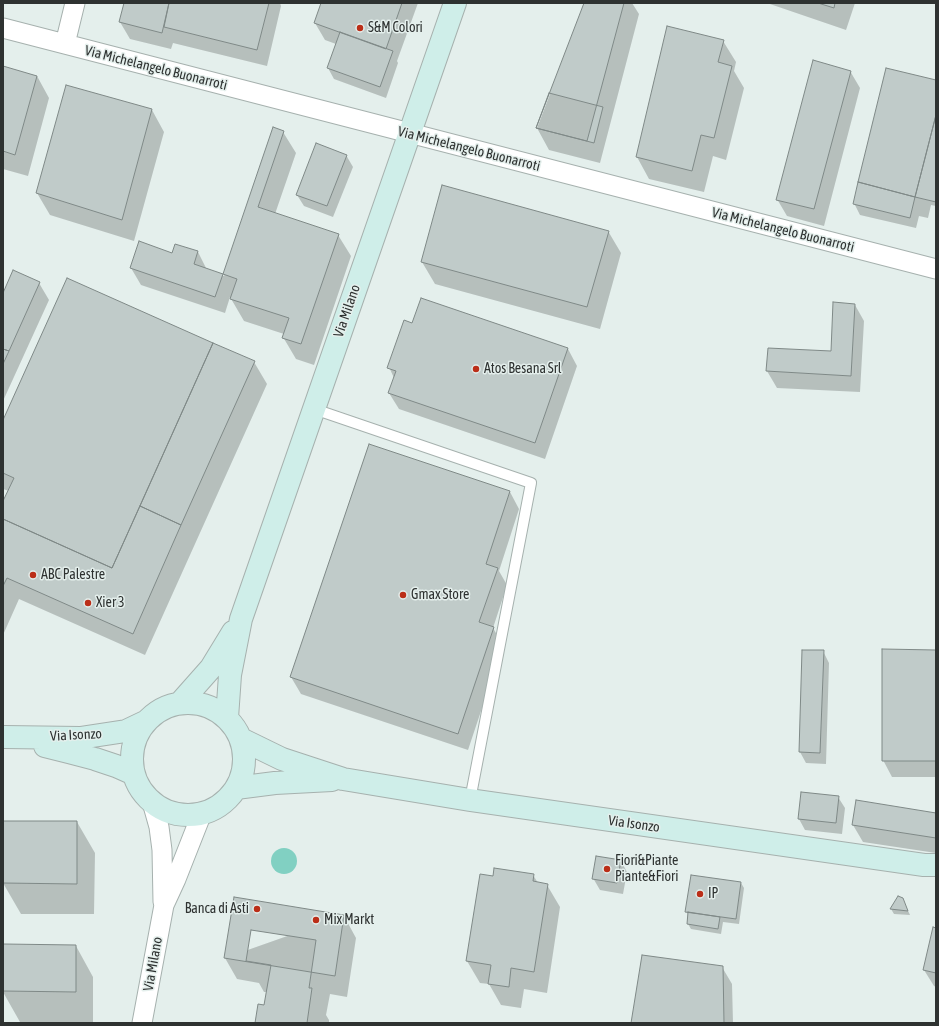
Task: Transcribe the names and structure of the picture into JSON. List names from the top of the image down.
{
  "streets": {
    "street": ["Via Michelangelo Buonarroti", "Via Milano", "Via Isonzo"]
  },
  "crossings": [
    ["Via Michelangelo Buonarroti", "Via Milano"],
    ["Via Milano", "Via Isonzo"]
  ],
  "places": [
    "S&M Colori",
    "Atos Besana Srl",
    "ABC Palestre",
    "Gmax Store",
    "Xier 3",
    "Fiori&Piante Piante&Fiori",
    "IP",
    "Banca di Asti",
    "Mix Markt"
  ]
}
